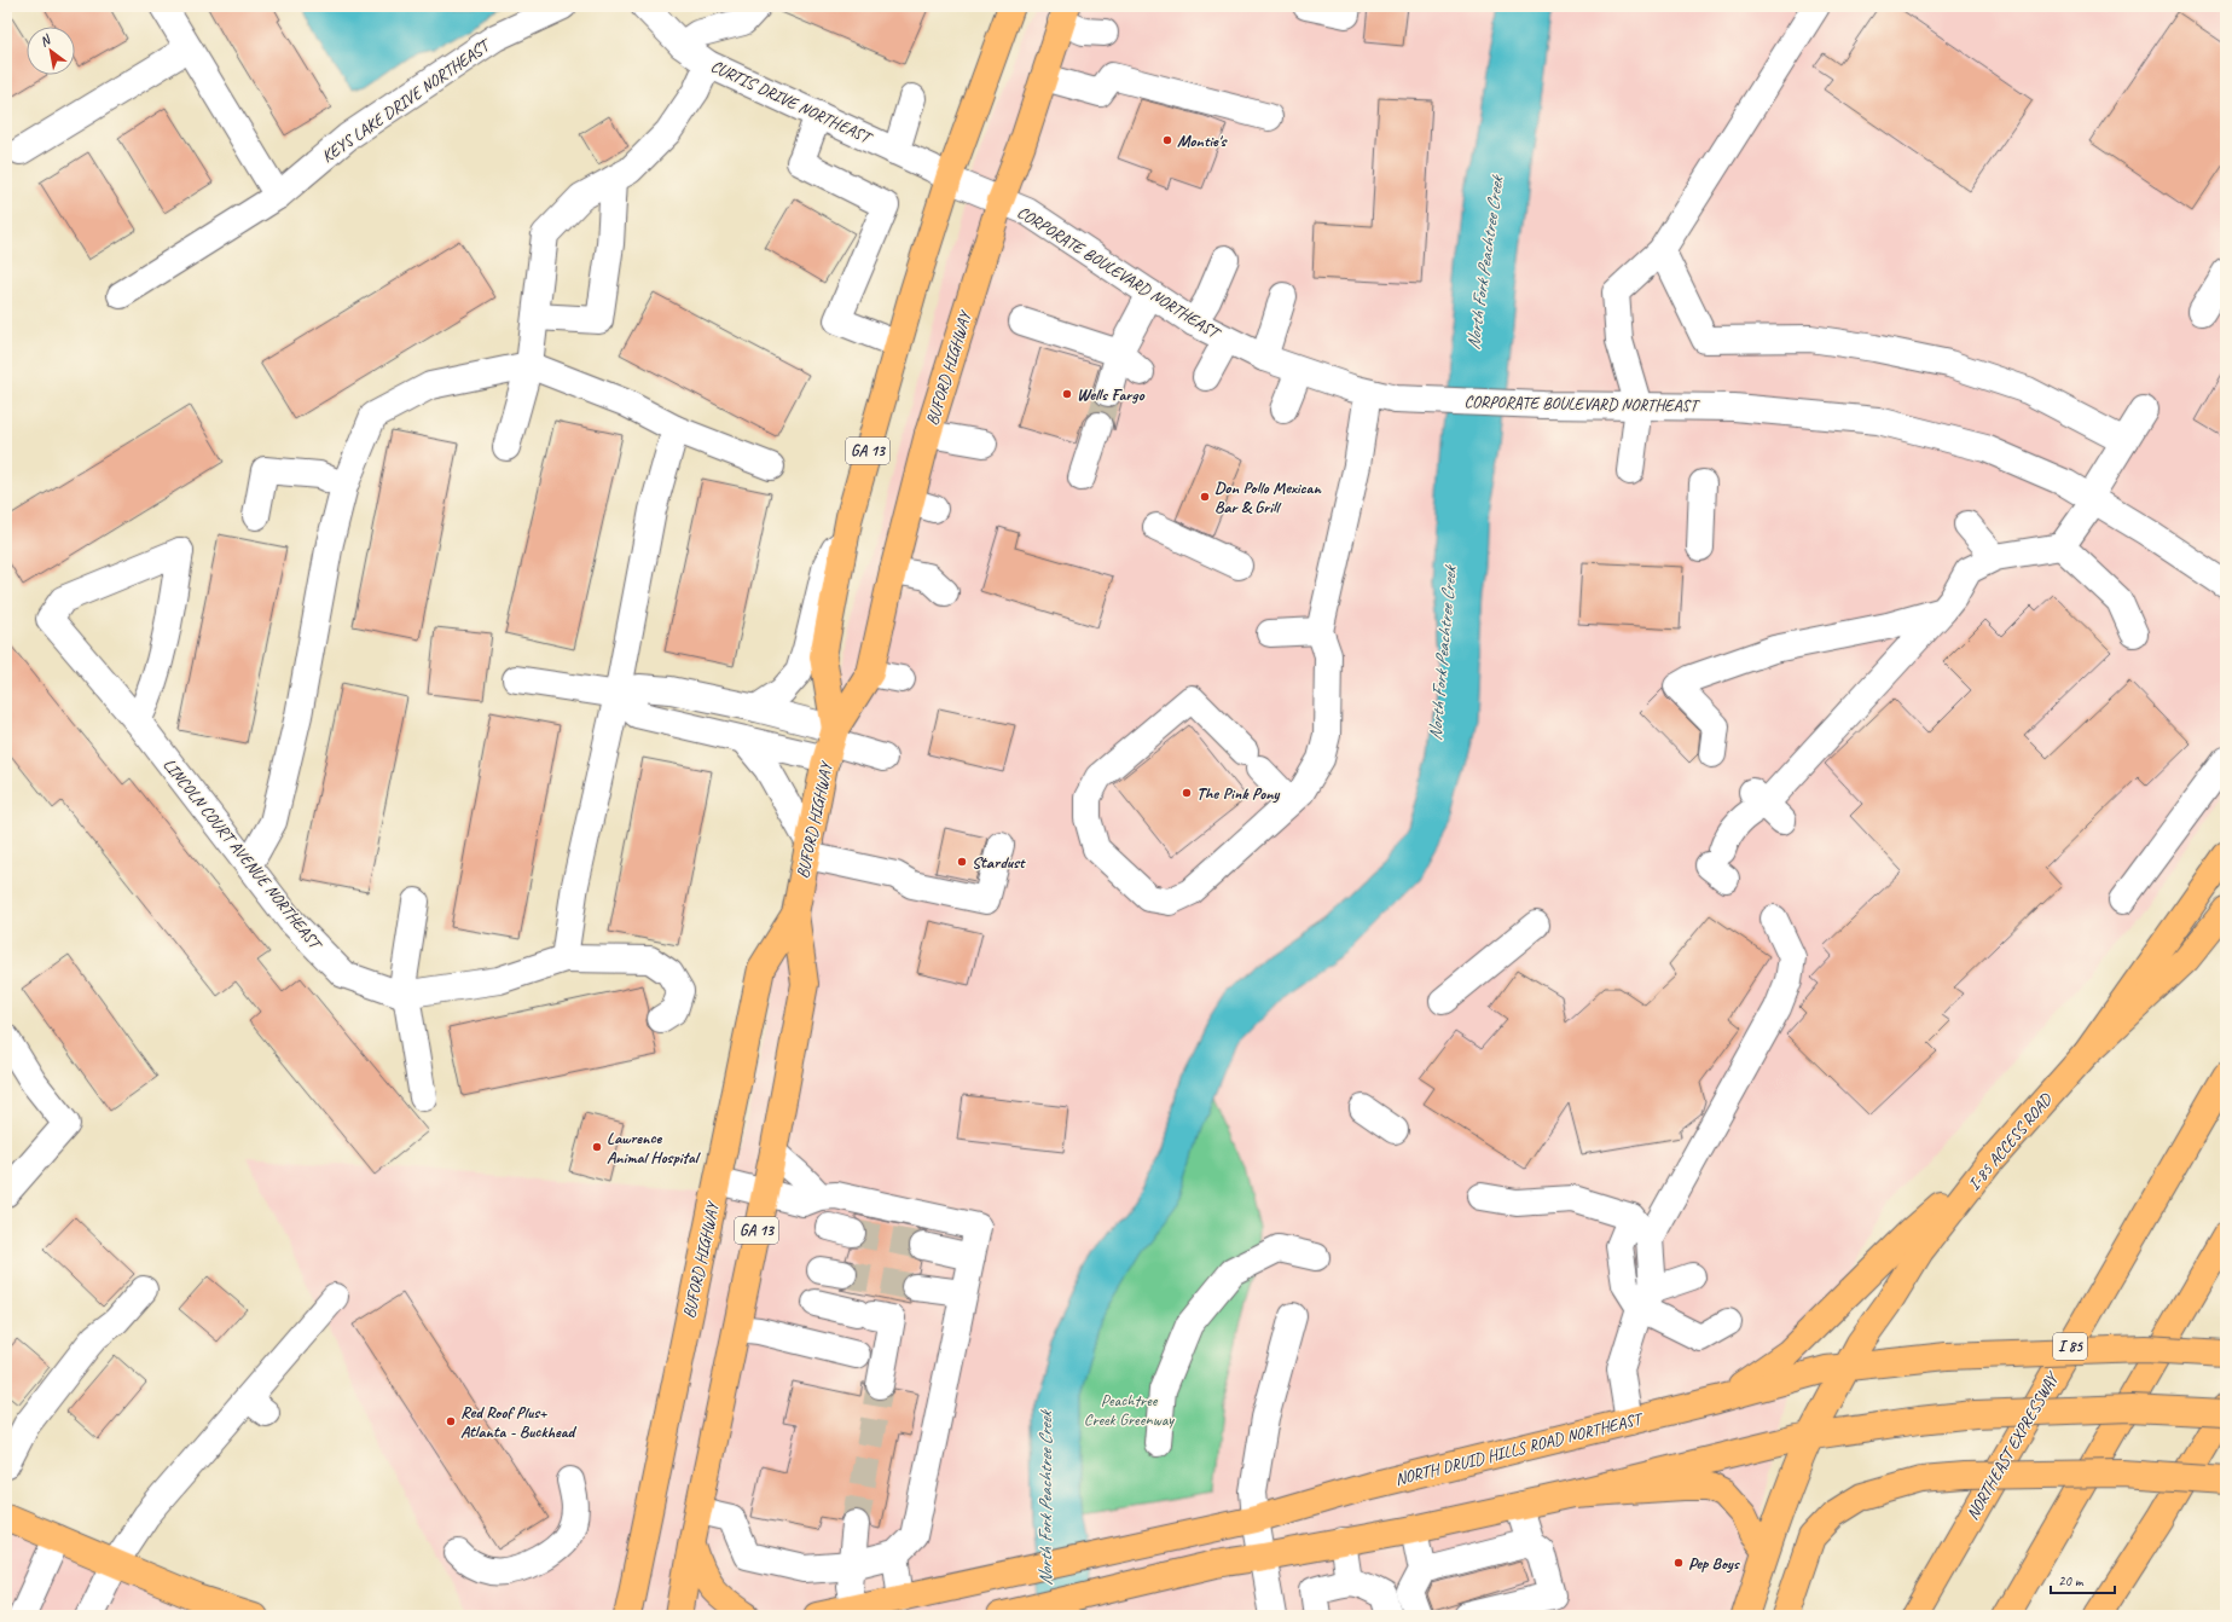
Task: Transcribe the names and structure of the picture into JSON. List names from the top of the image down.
{
  "streets": {
    "main road": [
      "BUFORD HIGHWAY",
      "GA 13",
      "I-85 ACCESS ROAD",
      "I 85",
      "NORTHEAST EXPRESSWAY",
      "NORTH DRUID HILLS ROAD NORTHEAST"
    ],
    "street": [
      "KEYS LAKE DRIVE NORTHEAST",
      "CURTIS DRIVE NORTHEAST",
      "CORPORATE BOULEVARD NORTHEAST",
      "LINCOLN COURT AVENUE NORTHEAST"
    ]
  },
  "crossings": [
    ["CURTIS DRIVE NORTHEAST", "CORPORATE BOULEVARD NORTHEAST"],
    ["CURTIS DRIVE NORTHEAST", "BUFORD HIGHWAY"],
    ["CORPORATE BOULEVARD NORTHEAST", "BUFORD HIGHWAY"],
    ["I-85 ACCESS ROAD", "NORTH DRUID HILLS ROAD NORTHEAST"]
  ],
  "water": ["North Fork Peachtree Creek"],
  "parks": ["Peachtree Creek Greenway"],
  "places": [
    "Montie's",
    "Wells Fargo",
    "Don Pollo Mexican Bar & Grill",
    "The Pink Pony",
    "Stardust",
    "Lawrence Animal Hospital",
    "Red Roof Plus+ Atlanta - Buckhead",
    "Pep Boys"
  ],
  "scale_bar": "20 m",
  "north": "top left"
}
